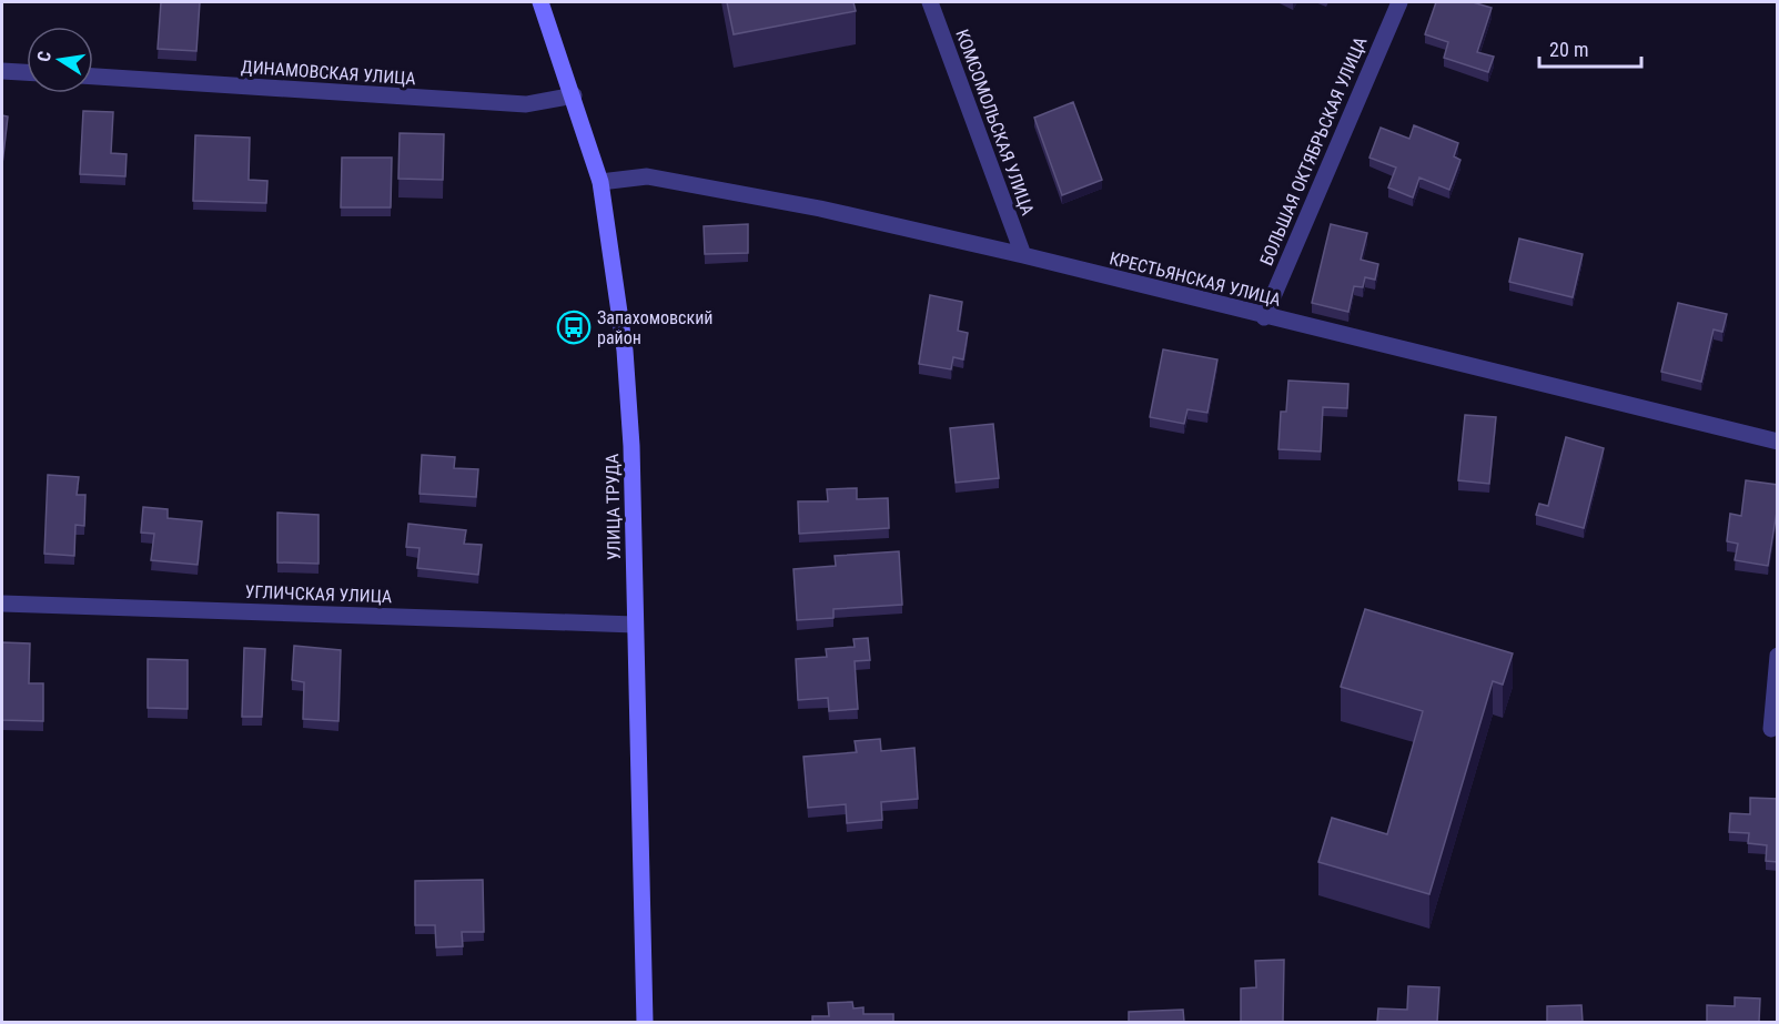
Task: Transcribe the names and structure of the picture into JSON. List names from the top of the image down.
{
  "streets": {
    "street": [
      "ДИНАМОВСКАЯ УЛИЦА",
      "КОМСОМОЛЬСКАЯ УЛИЦА",
      "БОЛЬШАЯ ОКТЯБРЬСКАЯ УЛИЦА",
      "КРЕСТЬЯНСКАЯ УЛИЦА",
      "УЛИЦА ТРУДА",
      "УГЛИЧСКАЯ УЛИЦА"
    ]
  },
  "crossings": [
    ["ДИНАМОВСКАЯ УЛИЦА", "УЛИЦА ТРУДА"],
    ["КОМСОМОЛЬСКАЯ УЛИЦА", "КРЕСТЬЯНСКАЯ УЛИЦА"],
    ["БОЛЬШАЯ ОКТЯБРЬСКАЯ УЛИЦА", "КРЕСТЬЯНСКАЯ УЛИЦА"],
    ["КРЕСТЬЯНСКАЯ УЛИЦА", "УЛИЦА ТРУДА"],
    ["УЛИЦА ТРУДА", "УГЛИЧСКАЯ УЛИЦА"]
  ],
  "places": {
    "bus stop": ["Запахомовский район"]
  },
  "scale_bar": "20 m",
  "north": "left"
}
